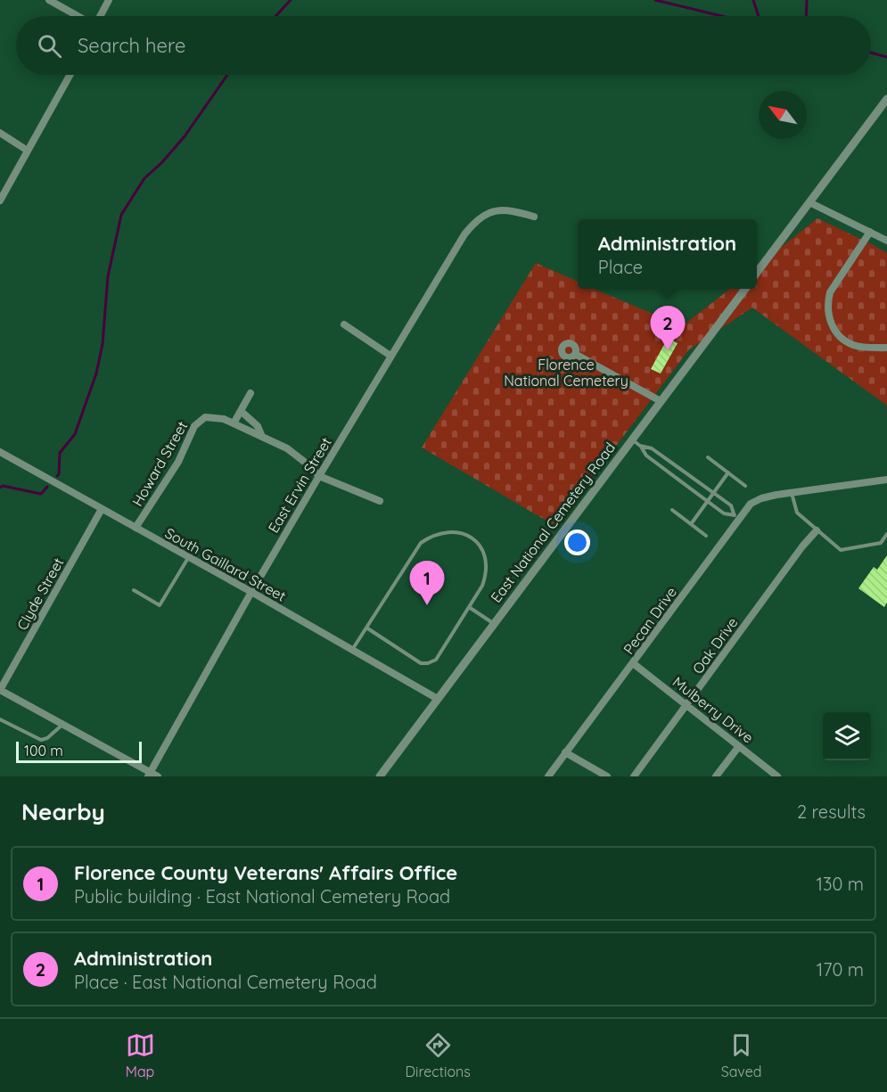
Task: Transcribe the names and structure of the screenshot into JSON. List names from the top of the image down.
{
  "streets": {
    "street": [
      "Howard Street",
      "East Ervin Street",
      "East National Cemetery Road",
      "South Gaillard Street",
      "Clyde Street",
      "Pecan Drive",
      "Oak Drive",
      "Mulberry Drive"
    ]
  },
  "crossings": [
    ["Howard Street", "East Ervin Street"],
    ["Howard Street", "South Gaillard Street"],
    ["East Ervin Street", "South Gaillard Street"],
    ["East National Cemetery Road", "South Gaillard Street"],
    ["South Gaillard Street", "Clyde Street"],
    ["Pecan Drive", "Mulberry Drive"],
    ["Oak Drive", "Mulberry Drive"]
  ],
  "parks": ["Florence National Cemetery"],
  "scale_bar": "100 m",
  "north": "top left",
  "page": {
    "search": "Search here",
    "popup": ["Administration", "Place"],
    "pins": ["2", "1"],
    "scale": "100 m",
    "heading": ["Nearby", "2 results"],
    "list": [
      {
        "mark": "1",
        "name": "Florence County Veterans' Affairs Office",
        "note": "Public building · East National Cemetery Road",
        "value": "130 m"
      },
      {
        "mark": "2",
        "name": "Administration",
        "note": "Place · East National Cemetery Road",
        "value": "170 m"
      }
    ],
    "nav": ["Map", "Directions", "Saved"]
  }
}
